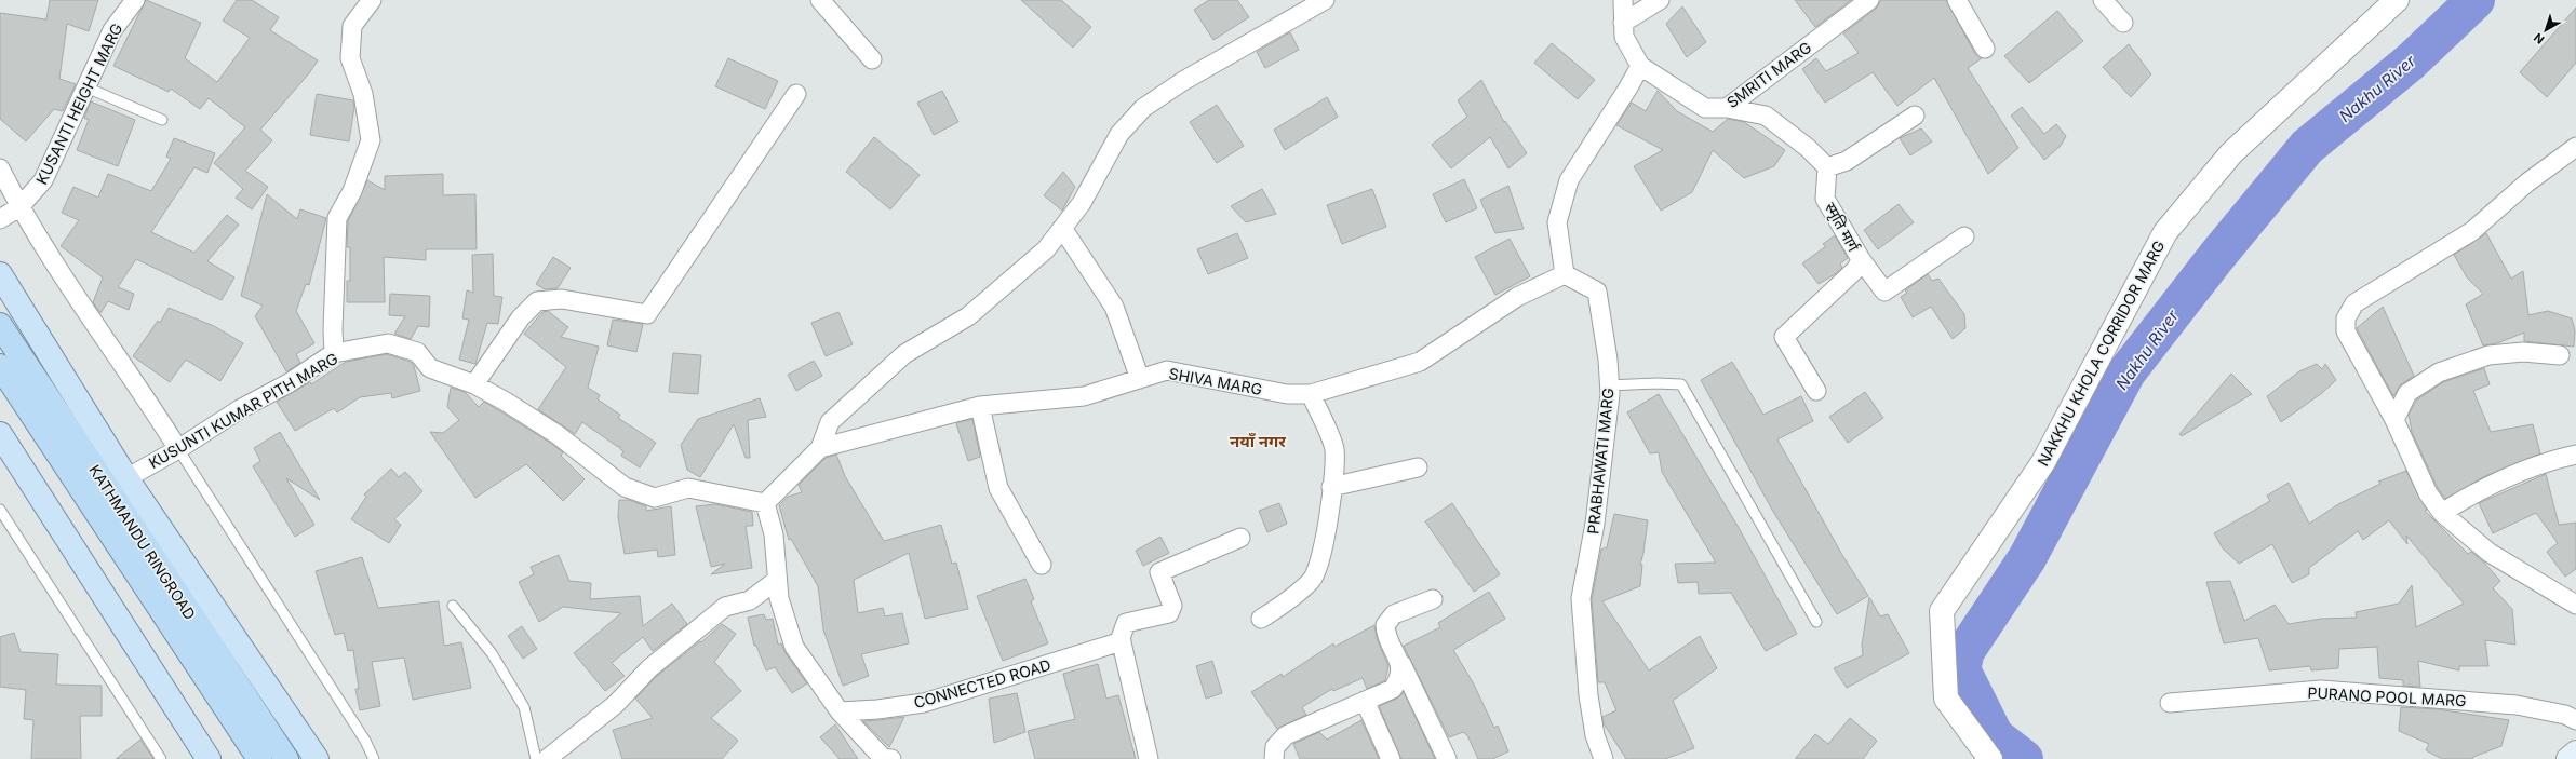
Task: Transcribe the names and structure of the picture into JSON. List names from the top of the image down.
{
  "streets": {
    "highway": ["KATHMANDU RINGROAD"],
    "street": [
      "SMRITI MARG",
      "KUSANTI HEIGHT MARG",
      "स्मृति मार्ग",
      "NAKKHU KHOLA CORRIDOR MARG",
      "SHIVA MARG",
      "KUSUNTI KUMAR PITH MARG",
      "PRABHAWATI MARG",
      "CONNECTED ROAD",
      "PURANO POOL MARG"
    ]
  },
  "crossings": [
    ["SHIVA MARG", "PRABHAWATI MARG"]
  ],
  "districts": ["नयाँ नगर"],
  "water": ["Nakhu River"],
  "north": "bottom left"
}
